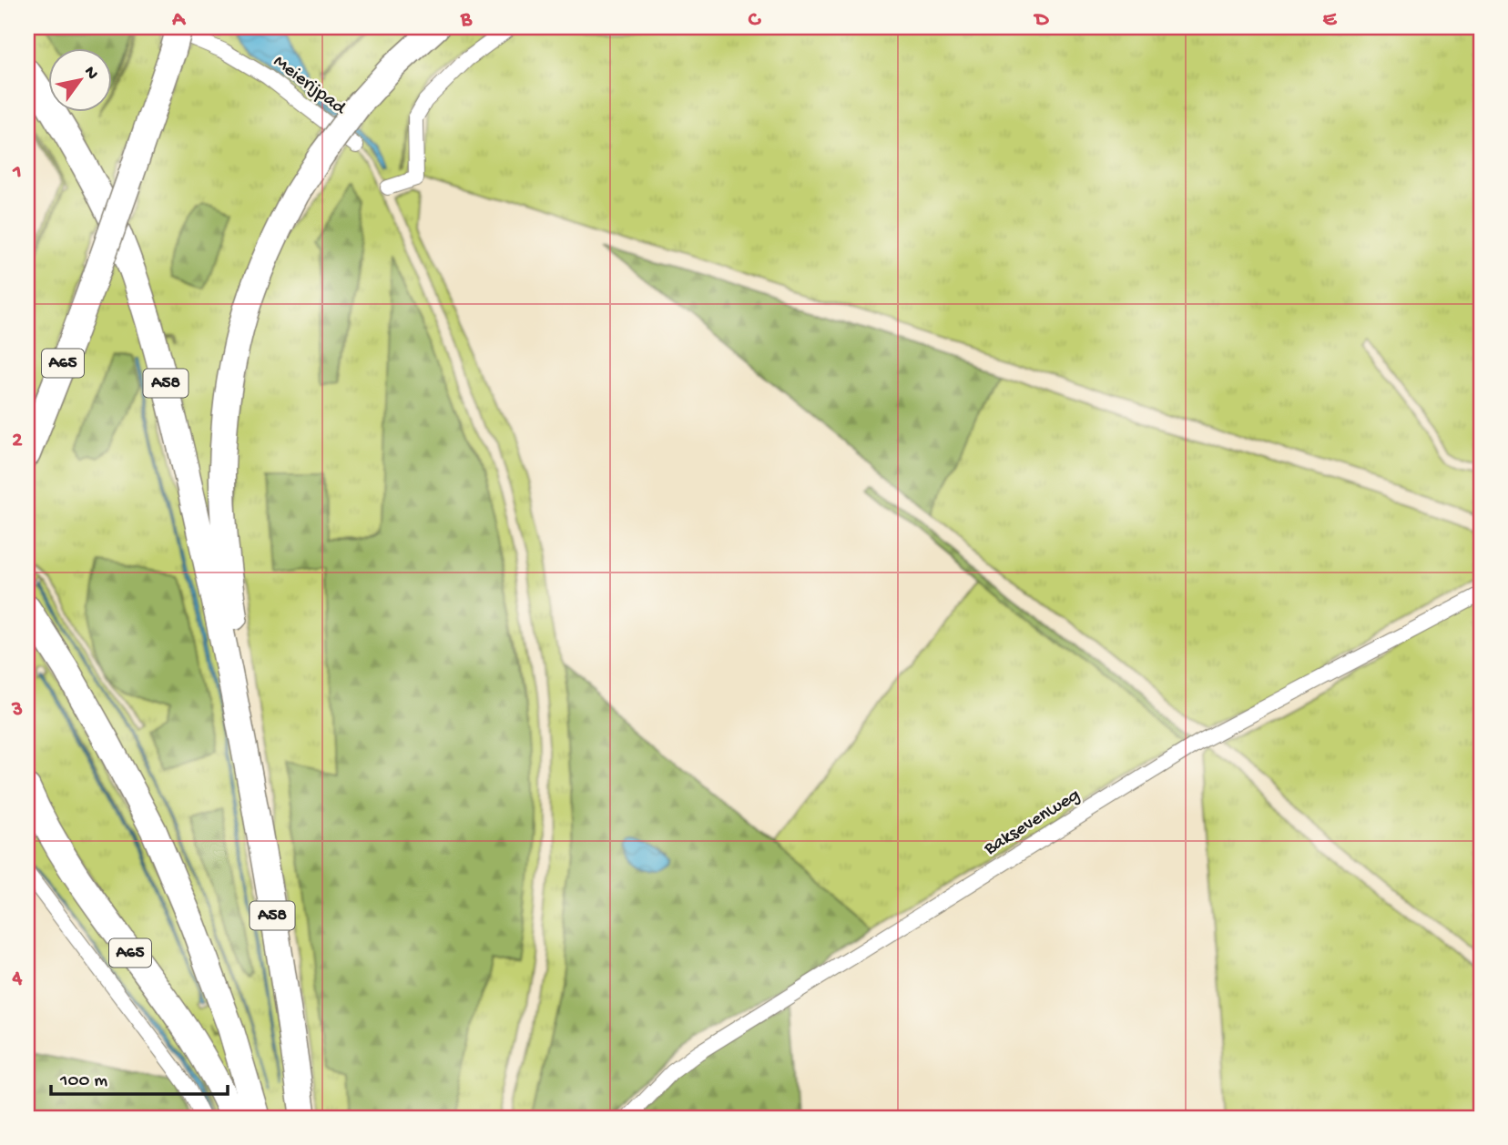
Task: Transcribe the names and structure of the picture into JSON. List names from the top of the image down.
{
  "streets": {
    "highway": ["A65", "A58"],
    "street": ["Meierijpad", "Baksevenweg"]
  },
  "crossings": [
    ["Meierijpad", "A65"]
  ],
  "scale_bar": "100 m",
  "north": "top right",
  "grid": {
    "columns": [
      "A",
      "B",
      "C",
      "D",
      "E"
    ],
    "rows": [
      "1",
      "2",
      "3",
      "4"
    ]
  }
}
